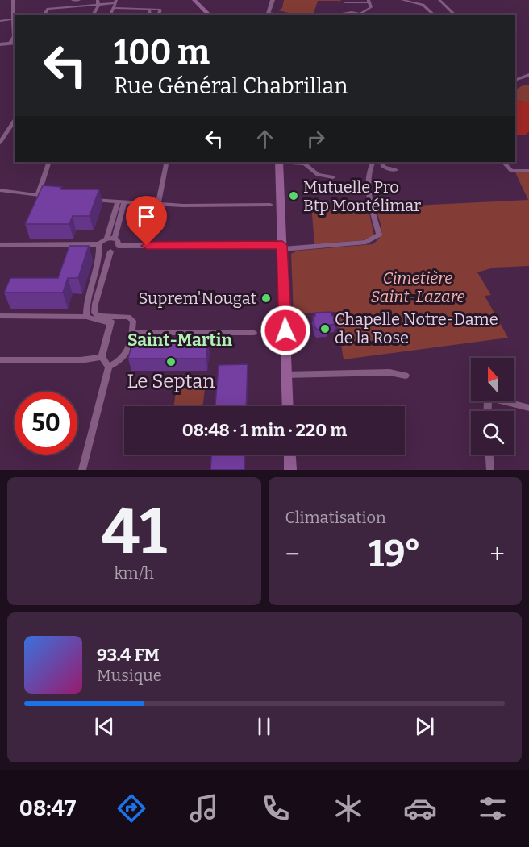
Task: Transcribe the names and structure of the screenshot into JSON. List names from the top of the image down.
{
  "districts": ["Saint-Martin"],
  "parks": ["Cimetière Saint-Lazare"],
  "places": [
    "Mutuelle Pro Btp Montélimar",
    "Suprem'Nougat",
    "Chapelle Notre-Dame de la Rose",
    "Le Septan"
  ],
  "north": "top",
  "page": {
    "turn": ["100 m", "Rue Général Chabrillan"],
    "limit": "50",
    "trip": "08:48 · 1 min · 220 m",
    "tile": [
      ["41", "km/h"],
      "Climatisation"
    ],
    "heat": ["−", "19°", "+"],
    "song": ["93.4 FM", "Musique"],
    "tabs": "08:47"
  }
}
